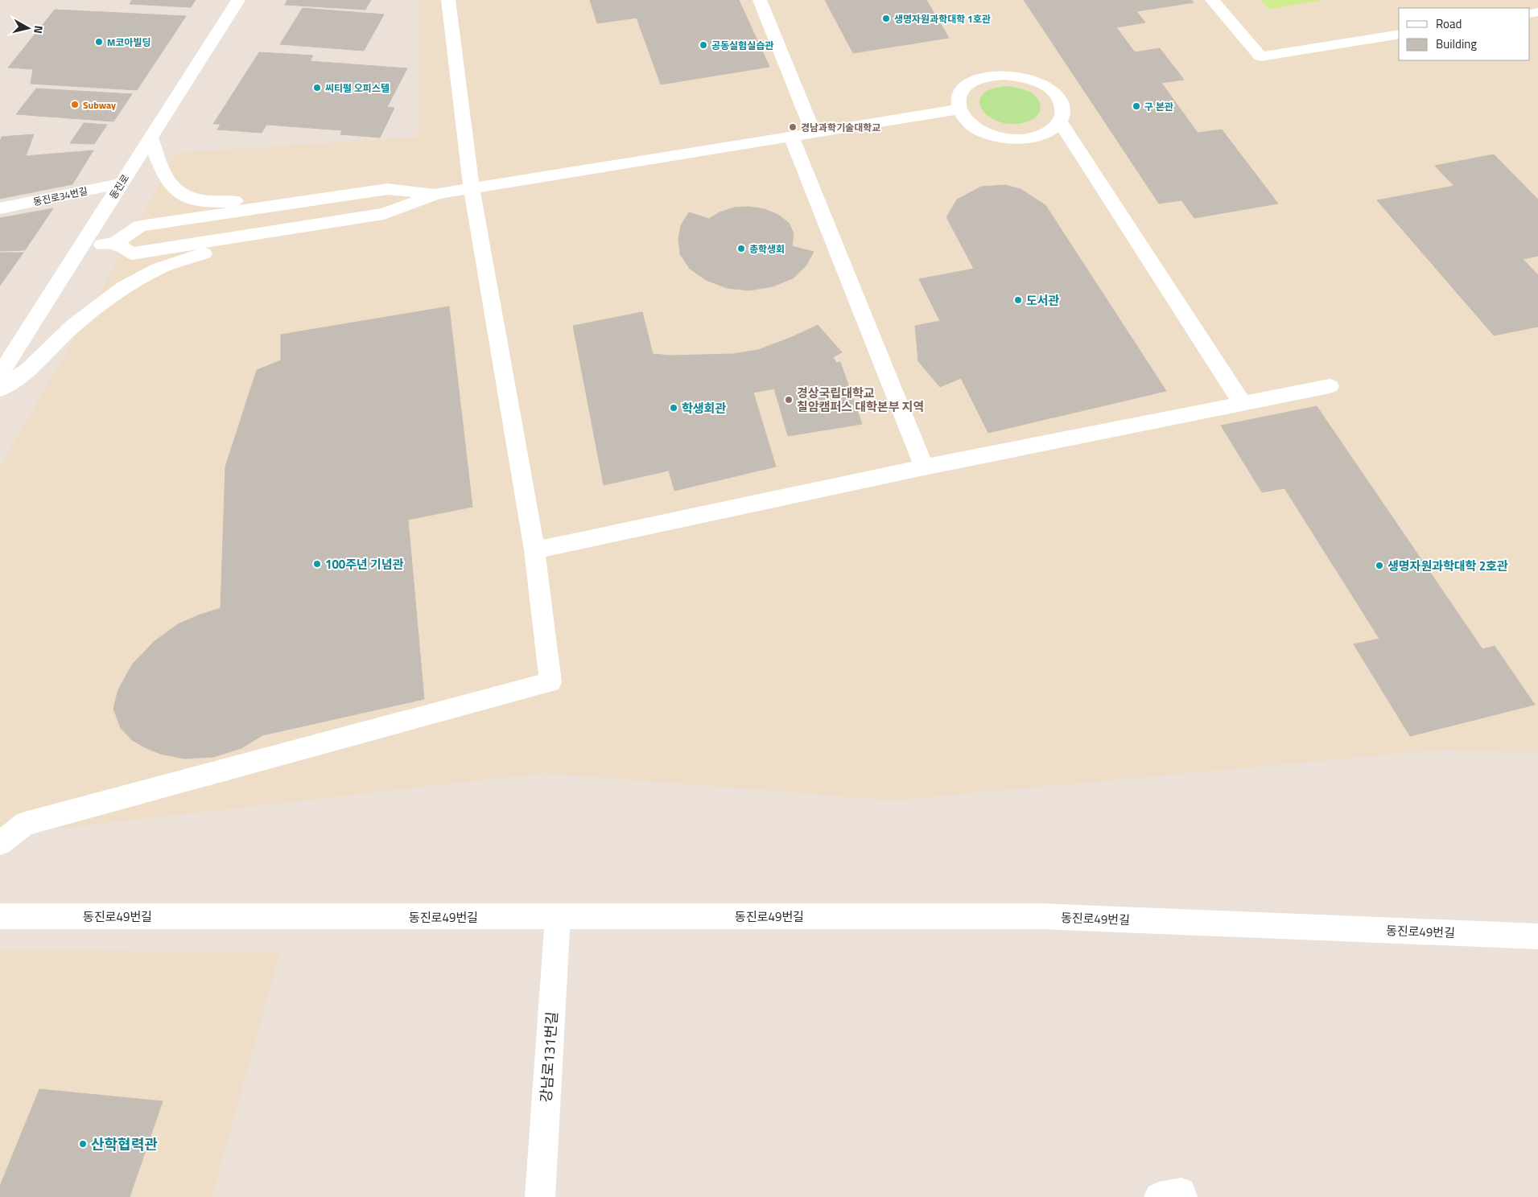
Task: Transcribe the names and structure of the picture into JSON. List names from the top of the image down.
{
  "streets": {
    "street": [
      "동진로",
      "동진로34번길",
      "동진로49번길",
      "강남로131번길"
    ]
  },
  "crossings": [
    ["동진로", "동진로34번길"],
    ["동진로49번길", "강남로131번길"]
  ],
  "places": [
    "생명자원과학대학 1호관",
    "M코아빌딩",
    "공동실험실습관",
    "씨티펄 오피스텔",
    "Subway",
    "구 본관",
    "경남과학기술대학교",
    "총학생회",
    "도서관",
    "경상국립대학교 칠암캠퍼스 대학본부 지역",
    "학생회관",
    "100주년 기념관",
    "생명자원과학대학 2호관",
    "산학협력관"
  ],
  "legend": ["Road", "Building"],
  "north": "right"
}
